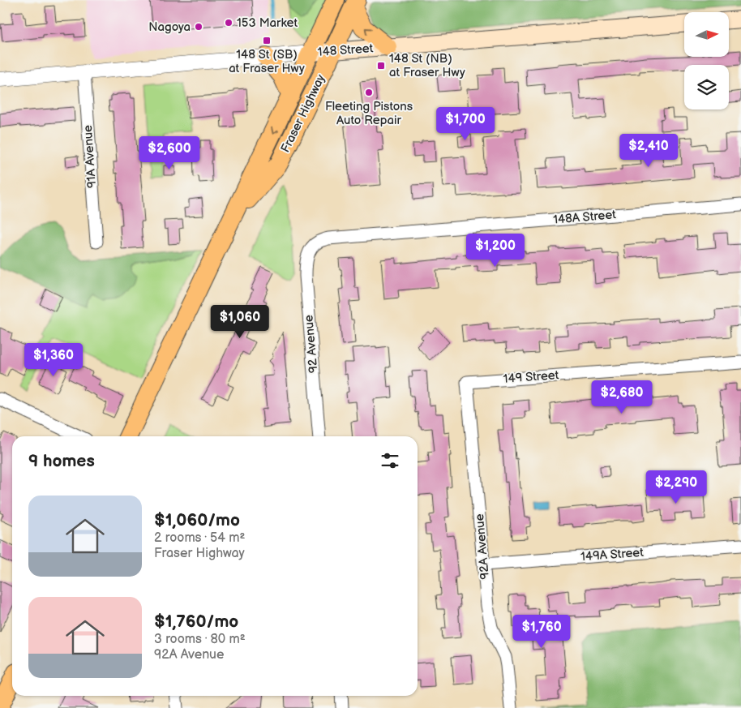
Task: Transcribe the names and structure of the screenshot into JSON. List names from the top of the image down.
{
  "streets": {
    "main road": ["148 Street", "Fraser Highway"],
    "street": [
      "91A Avenue",
      "148A Street",
      "92 Avenue",
      "149 Street",
      "92A Avenue",
      "149A Street"
    ]
  },
  "crossings": [
    ["148 Street", "Fraser Highway"],
    ["148 Street", "91A Avenue"],
    ["148A Street", "92 Avenue"],
    ["149 Street", "92A Avenue"],
    ["92A Avenue", "149A Street"]
  ],
  "places": {
    "other": ["153 Market", "Nagoya", "Fleeting Pistons Auto Repair"],
    "transit": ["148 St (SB) at Fraser Hwy", "148 St (NB) at Fraser Hwy"]
  },
  "north": "right",
  "page": {
    "price": [
      "$1,700",
      "$2,410",
      "$2,600",
      "$1,200",
      "$1,060",
      "$1,360",
      "$2,680",
      "$2,290",
      "$1,760"
    ],
    "heading": "9 homes",
    "list": [
      {
        "name": "$1,060/mo",
        "note": "2 rooms · 54 m² · Fraser Highway"
      },
      {
        "name": "$1,760/mo",
        "note": "3 rooms · 80 m² · 92A Avenue"
      }
    ]
  }
}
